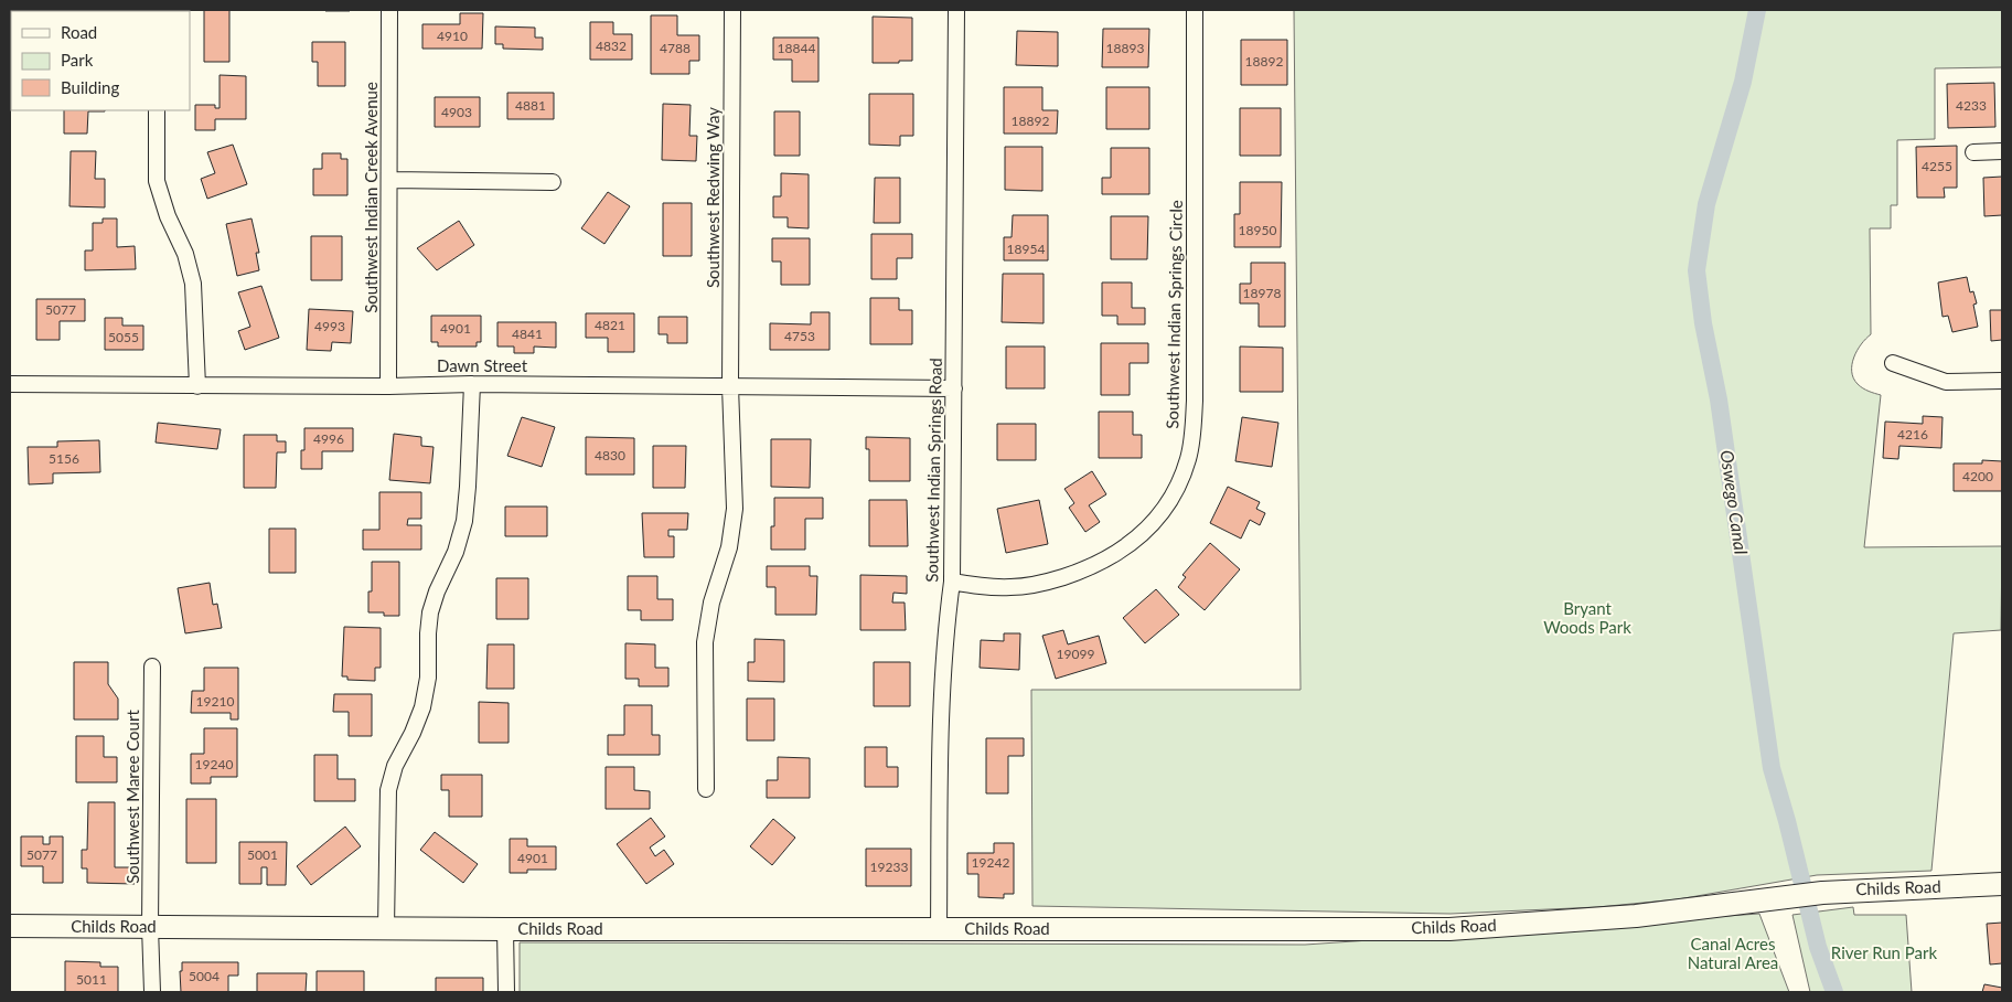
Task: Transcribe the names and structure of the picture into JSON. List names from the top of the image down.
{
  "streets": {
    "street": [
      "Southwest Indian Creek Avenue",
      "Southwest Redwing Way",
      "Southwest Indian Springs Circle",
      "Dawn Street",
      "Southwest Indian Springs Road",
      "Southwest Maree Court",
      "Childs Road"
    ]
  },
  "crossings": [
    ["Southwest Indian Creek Avenue", "Dawn Street"],
    ["Southwest Redwing Way", "Dawn Street"],
    ["Southwest Indian Springs Circle", "Southwest Indian Springs Road"],
    ["Dawn Street", "Southwest Indian Springs Road"],
    ["Southwest Indian Springs Road", "Childs Road"],
    ["Southwest Maree Court", "Childs Road"]
  ],
  "water": ["Oswego Canal"],
  "parks": ["Bryant Woods Park", "Canal Acres Natural Area", "River Run Park"],
  "house_numbers": [
    "4910",
    "4832",
    "4788",
    "18844",
    "18893",
    "18892",
    "4881",
    "4233",
    "4903",
    "18892",
    "4255",
    "18950",
    "18954",
    "18978",
    "5077",
    "4821",
    "4993",
    "4901",
    "4841",
    "4753",
    "5055",
    "4216",
    "4996",
    "4830",
    "5156",
    "4200",
    "19099",
    "19210",
    "19240",
    "5077",
    "5001",
    "4901",
    "19242",
    "19233",
    "5004",
    "5011"
  ],
  "legend": ["Road", "Park", "Building"]
}
